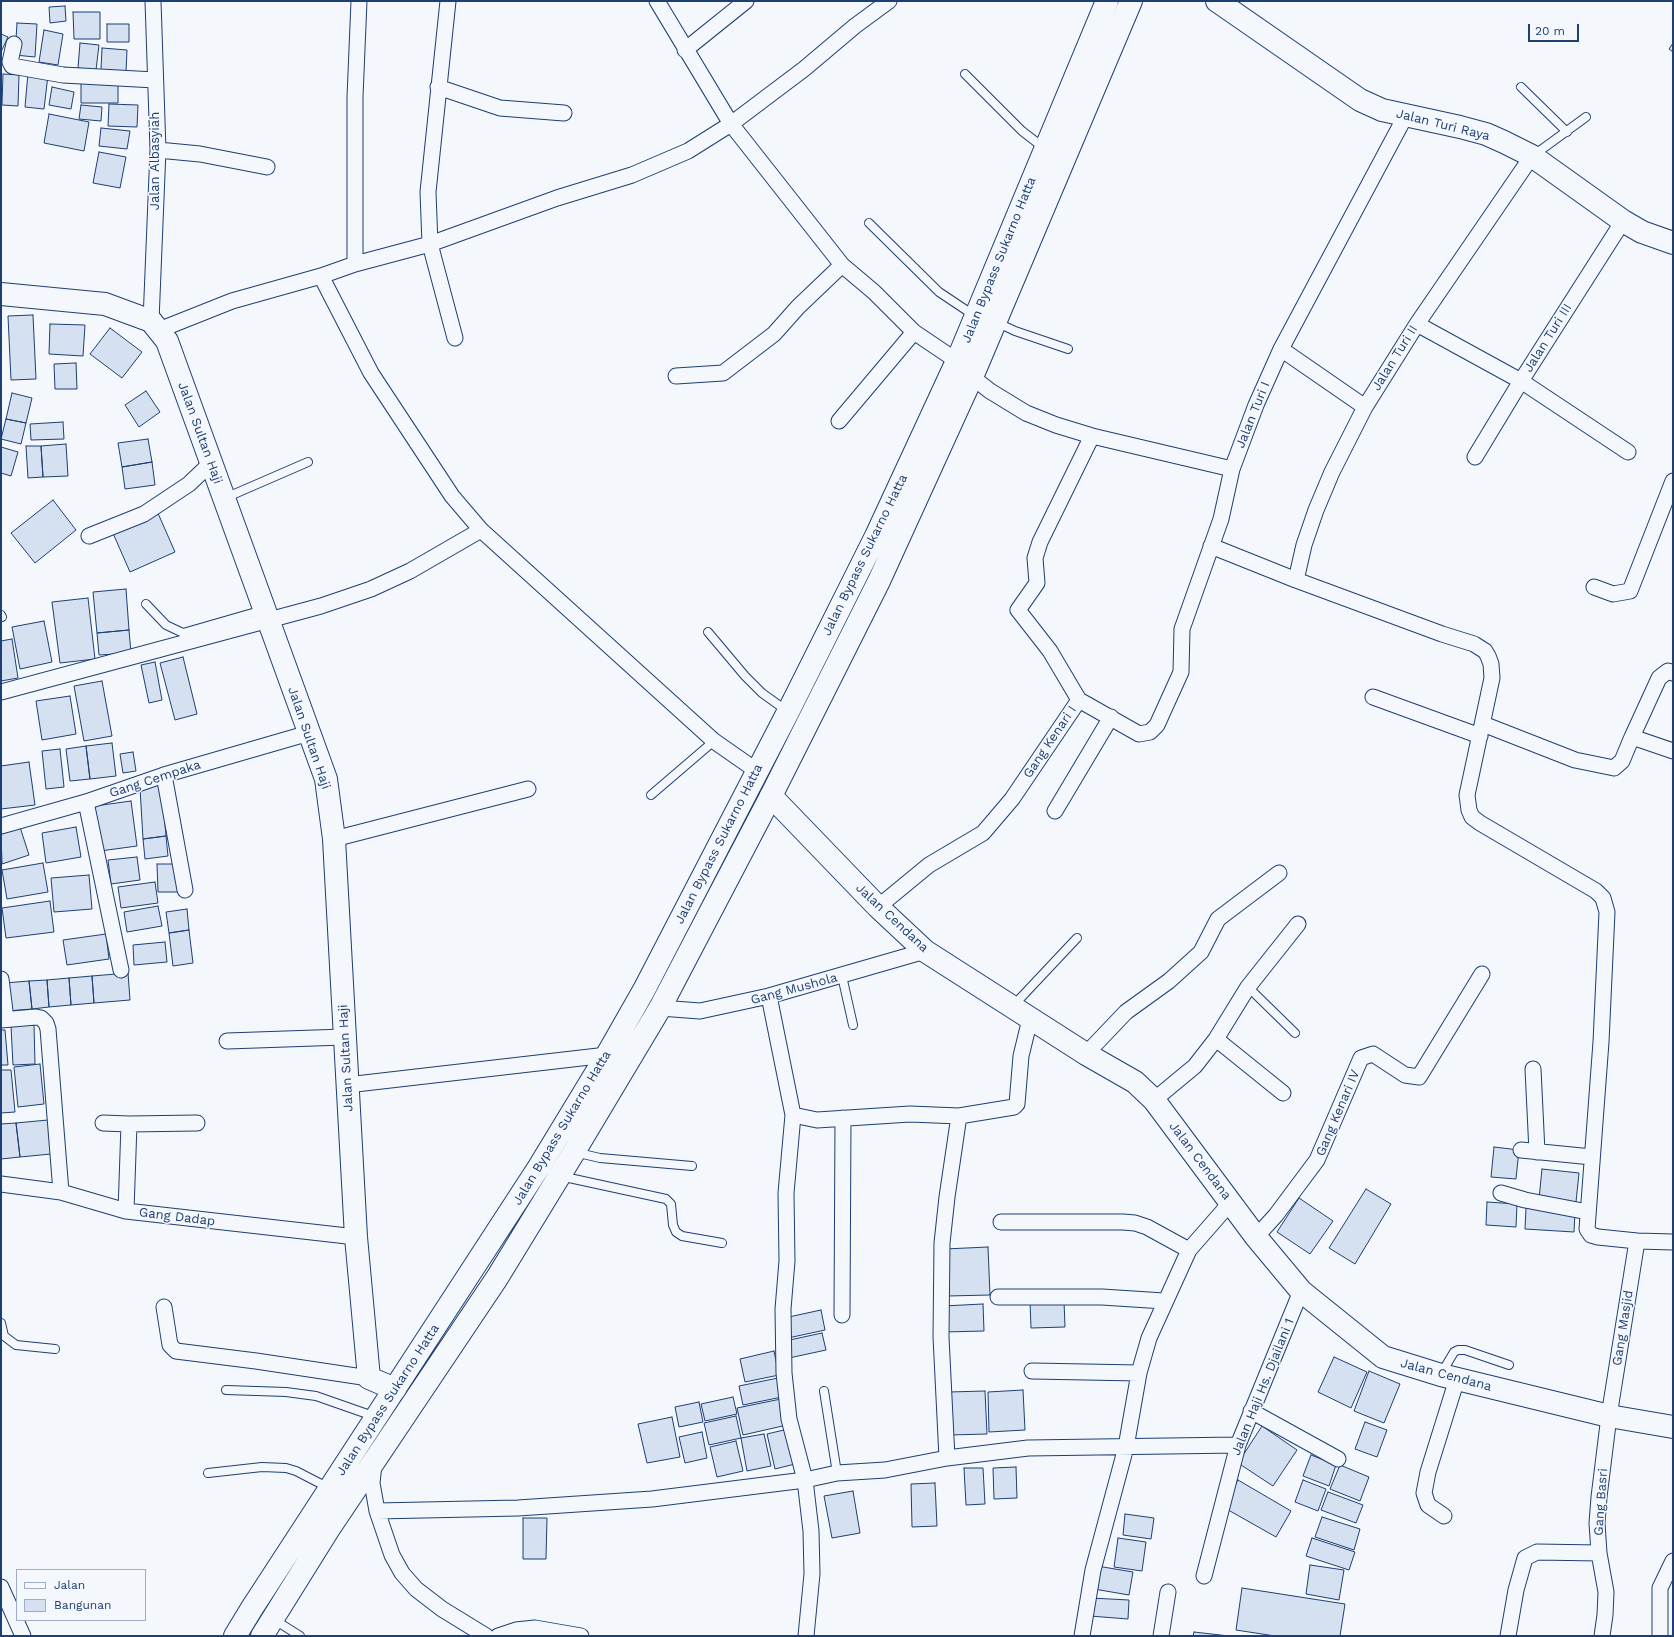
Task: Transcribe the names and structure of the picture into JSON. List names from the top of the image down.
{
  "streets": {
    "main road": [
      "Jalan Turi Raya",
      "Jalan Bypass Sukarno Hatta",
      "Jalan Sultan Haji",
      "Jalan Cendana"
    ],
    "street": [
      "Jalan Albasyiah",
      "Jalan Turi III",
      "Jalan Turi II",
      "Jalan Turi I",
      "Gang Kenari I",
      "Gang Cempaka",
      "Gang Mushola",
      "Gang Kenari IV",
      "Gang Dadap",
      "Gang Masjid",
      "Jalan Haji Hs. Djailani 1",
      "Gang Basri"
    ]
  },
  "crossings": [
    ["Jalan Turi Raya", "Jalan Turi III"],
    ["Jalan Turi Raya", "Jalan Turi II"],
    ["Jalan Turi Raya", "Jalan Turi I"],
    ["Jalan Albasyiah", "Jalan Sultan Haji"],
    ["Jalan Bypass Sukarno Hatta", "Jalan Cendana"],
    ["Jalan Bypass Sukarno Hatta", "Gang Mushola"],
    ["Jalan Turi I", "Gang Kenari I"],
    ["Jalan Sultan Haji", "Gang Cempaka"],
    ["Jalan Sultan Haji", "Gang Dadap"],
    ["Gang Kenari I", "Jalan Cendana"],
    ["Jalan Cendana", "Gang Mushola"],
    ["Jalan Cendana", "Gang Kenari IV"],
    ["Jalan Cendana", "Gang Masjid"],
    ["Jalan Cendana", "Jalan Haji Hs. Djailani 1"],
    ["Jalan Cendana", "Gang Basri"],
    ["Gang Masjid", "Gang Basri"]
  ],
  "legend": ["Jalan", "Bangunan"],
  "scale_bar": "20 m"
}
